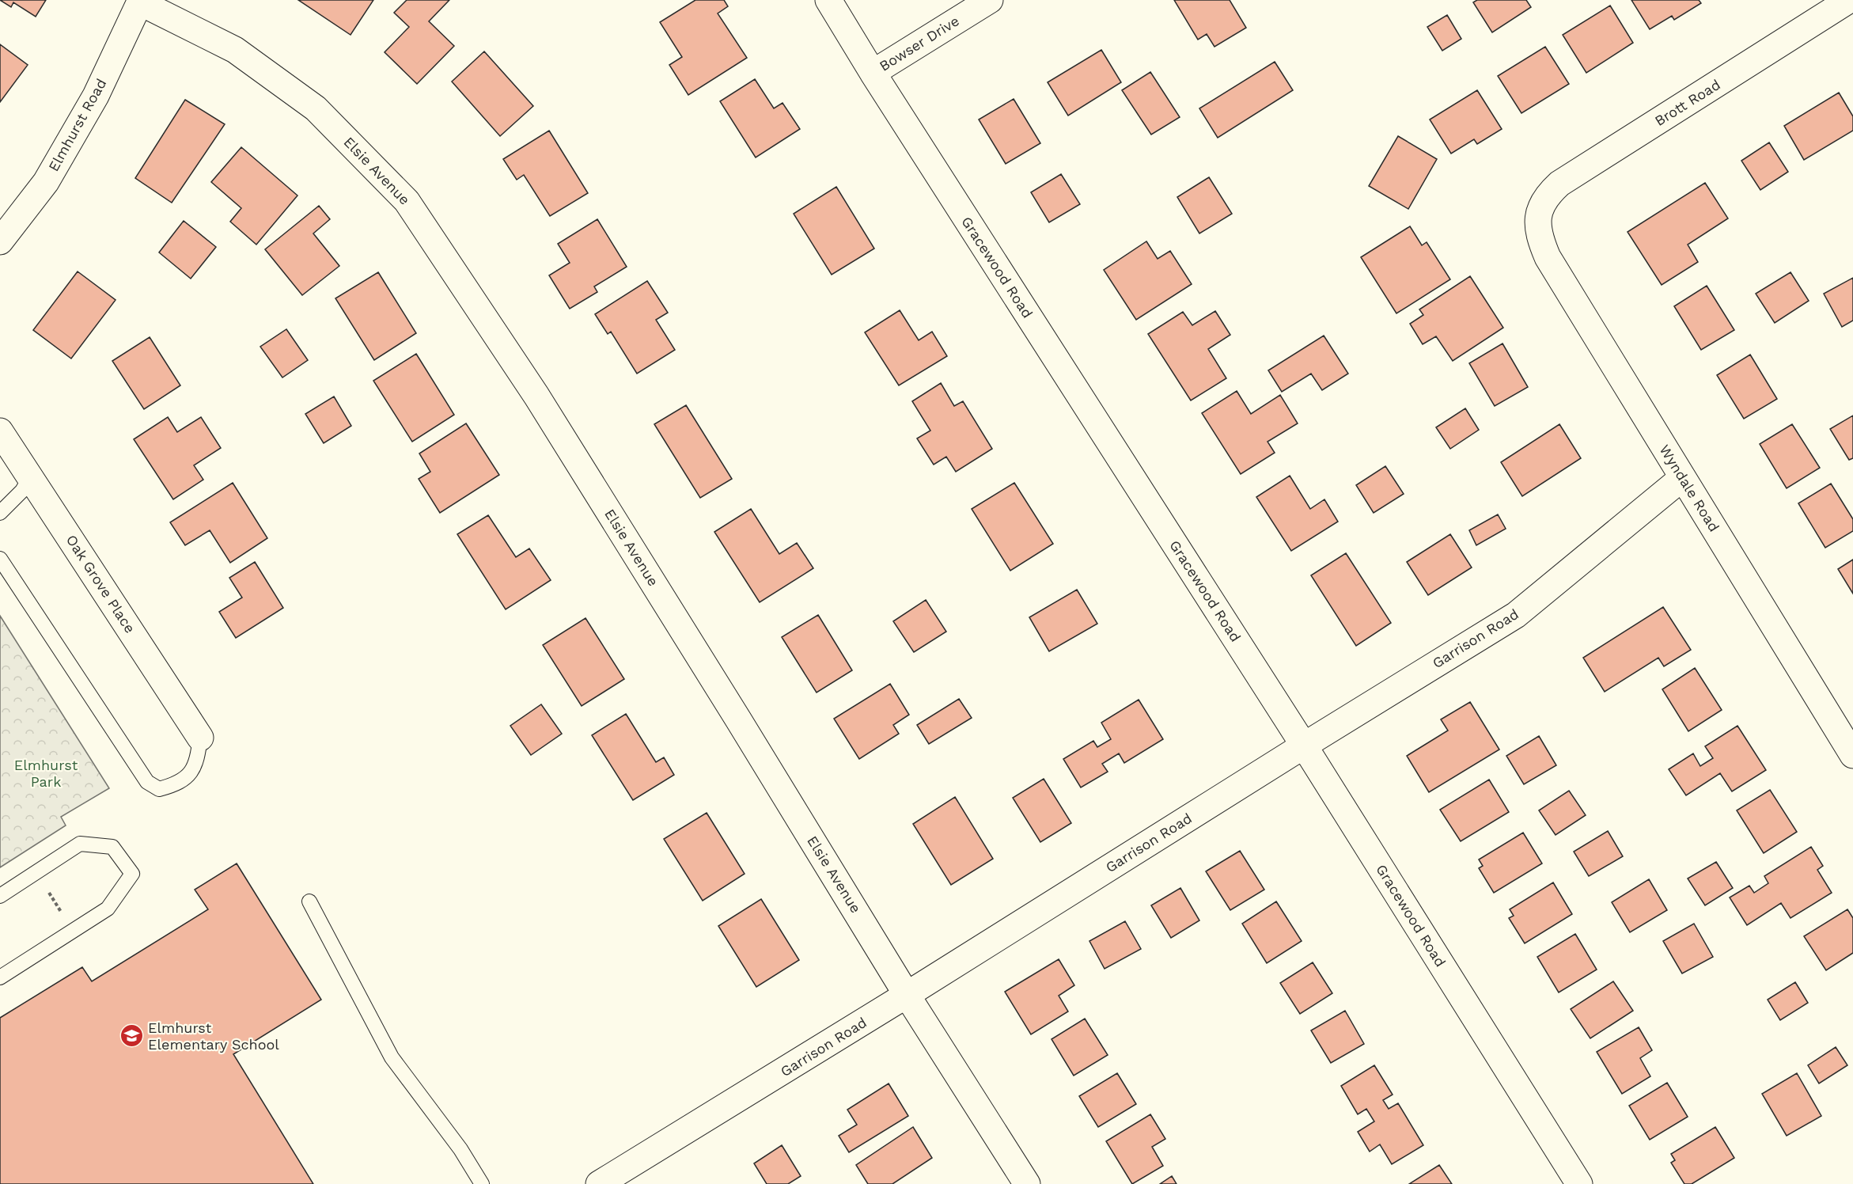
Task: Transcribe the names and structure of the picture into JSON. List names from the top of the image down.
{
  "streets": {
    "street": [
      "Bowser Drive",
      "Brott Road",
      "Elmhurst Road",
      "Elsie Avenue",
      "Gracewood Road",
      "Wyndale Road",
      "Oak Grove Place",
      "Garrison Road"
    ]
  },
  "crossings": [
    ["Bowser Drive", "Gracewood Road"],
    ["Brott Road", "Wyndale Road"],
    ["Elmhurst Road", "Elsie Avenue"],
    ["Elsie Avenue", "Garrison Road"],
    ["Gracewood Road", "Garrison Road"],
    ["Wyndale Road", "Garrison Road"]
  ],
  "parks": ["Elmhurst Park"],
  "places": {
    "school or university": ["Elmhurst Elementary School"]
  }
}
